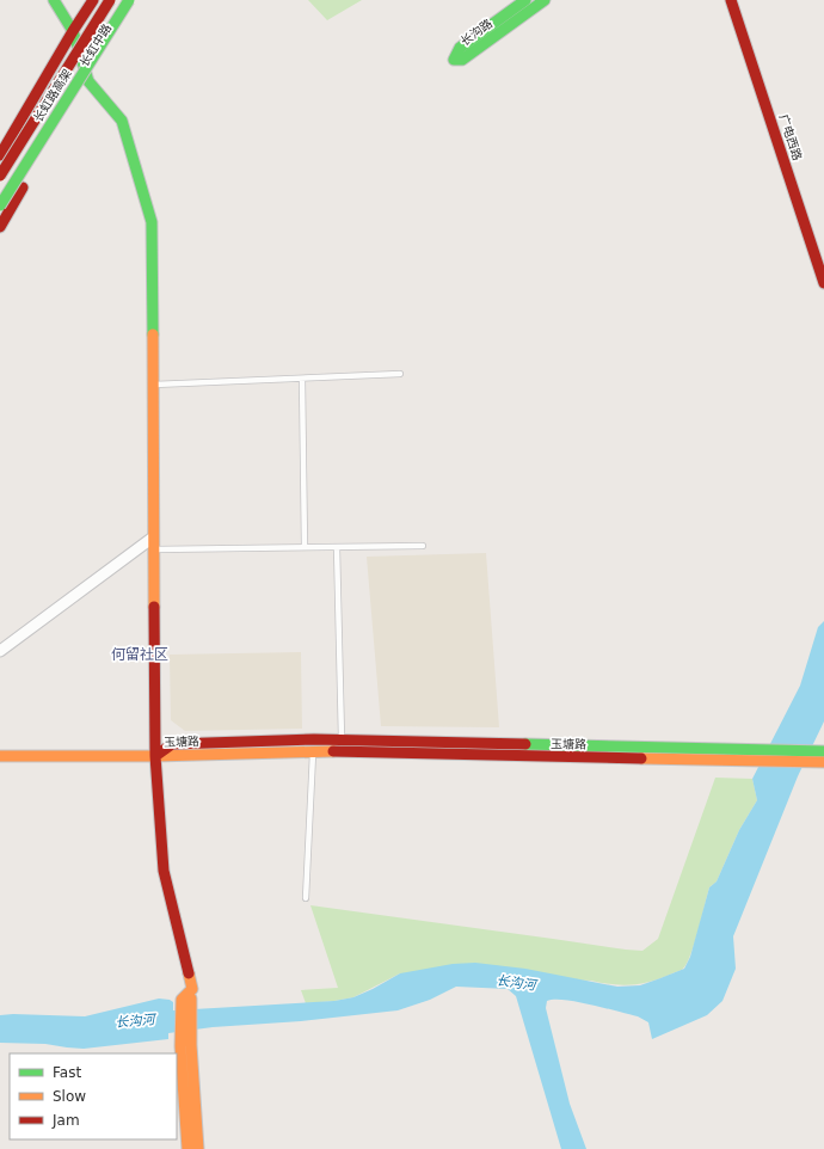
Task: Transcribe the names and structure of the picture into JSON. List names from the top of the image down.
{
  "streets": {
    "main road": [
      "长沟路",
      "长虹中路",
      "长虹路高架",
      "广电西路",
      "玉塘路"
    ]
  },
  "districts": ["何留社区"],
  "water": ["长沟河"],
  "legend": ["Fast", "Slow", "Jam"]
}
